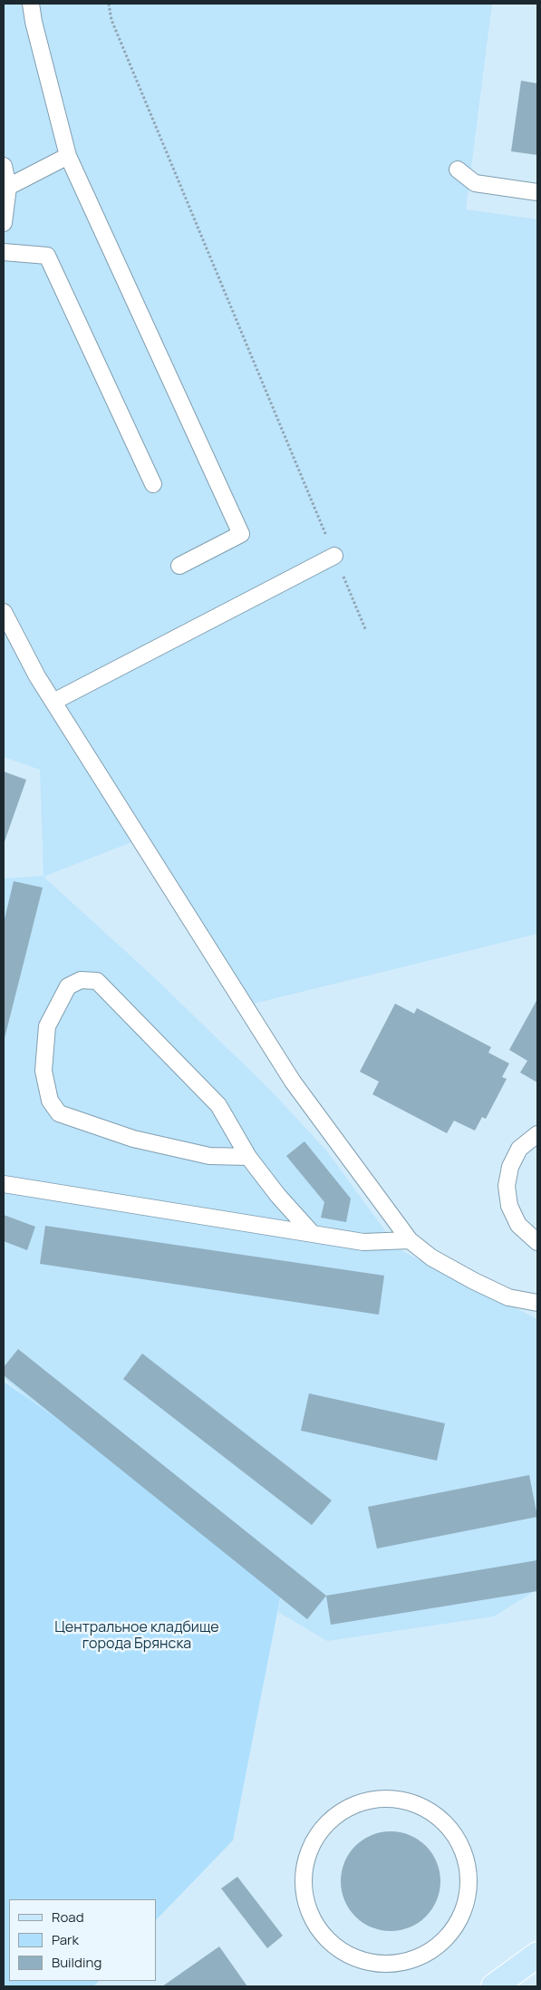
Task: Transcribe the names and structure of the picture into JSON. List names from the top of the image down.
{
  "parks": ["Центральное кладбище города Брянска"],
  "legend": ["Road", "Park", "Building"]
}
